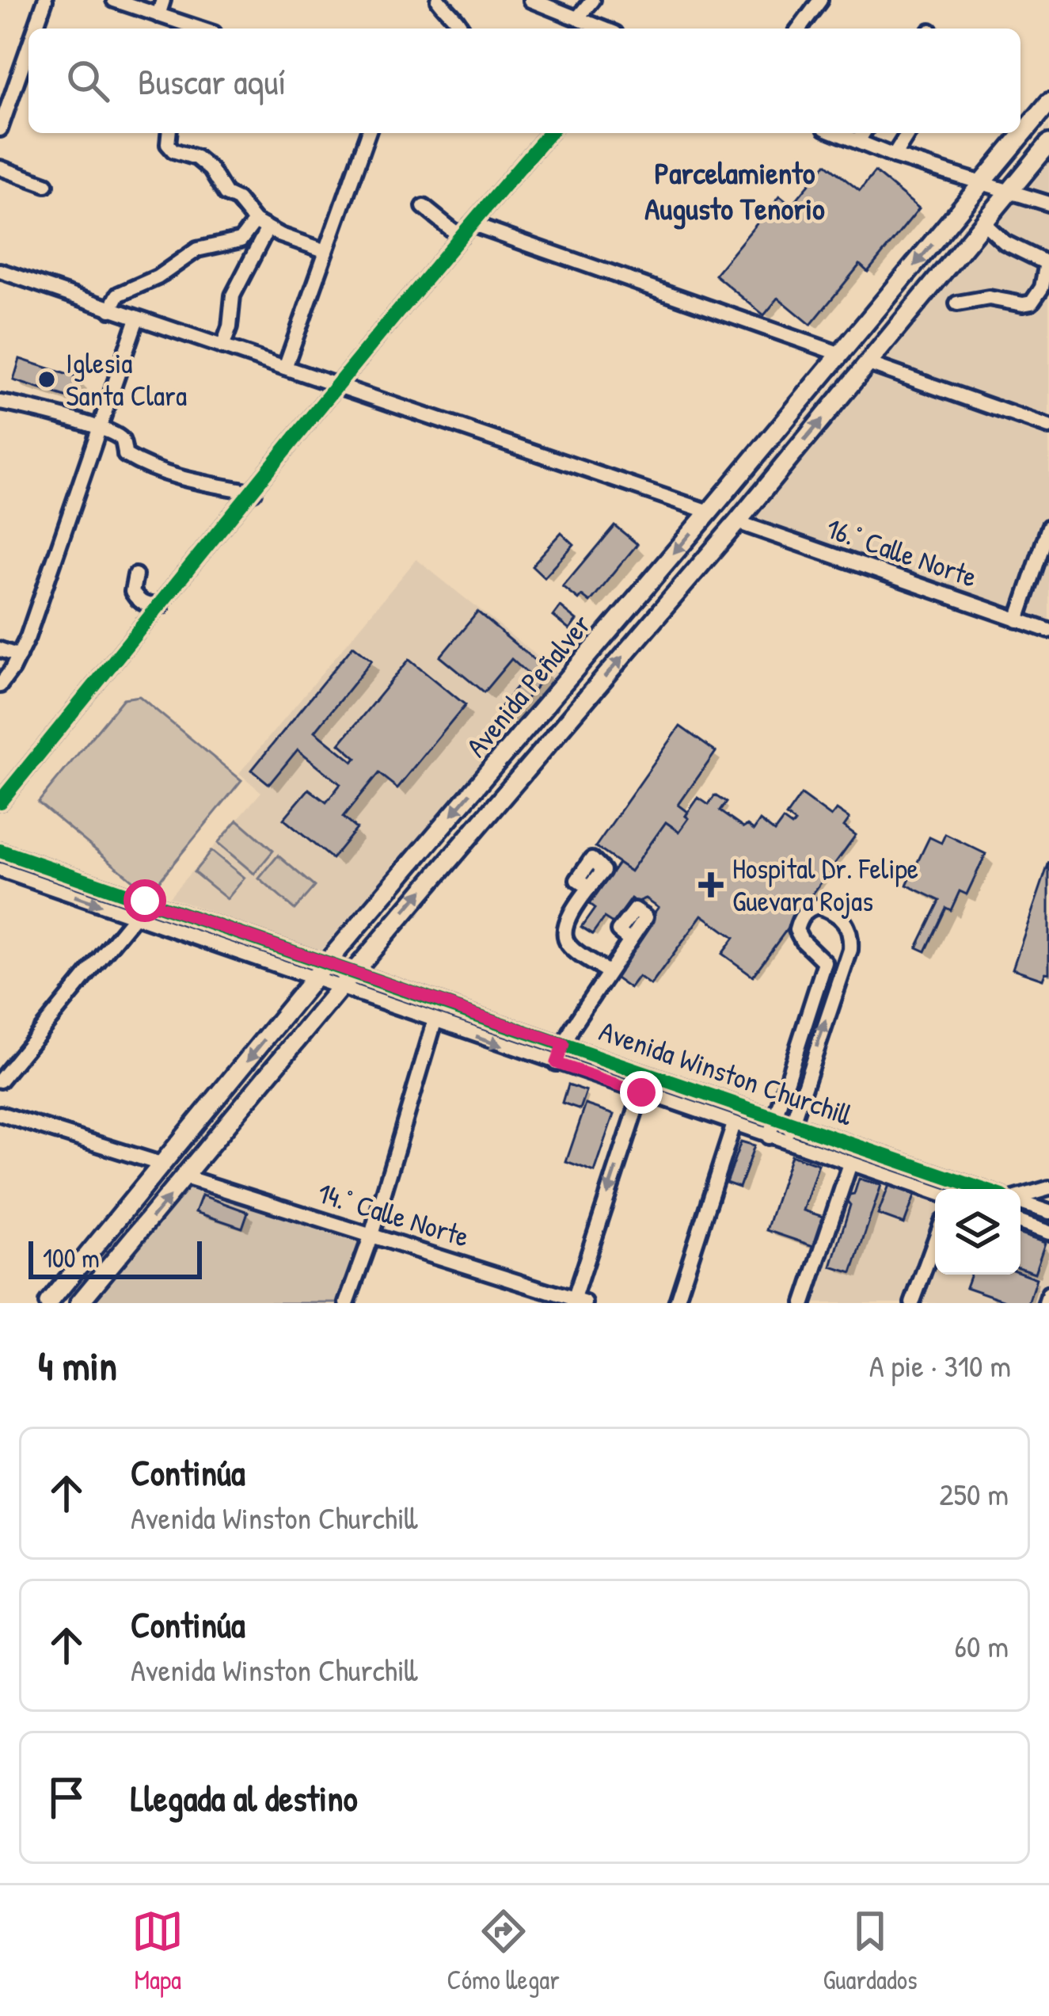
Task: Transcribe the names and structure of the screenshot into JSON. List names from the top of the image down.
{
  "streets": {
    "main road": ["Avenida Peñalver"],
    "street": ["16.° Calle Norte", "Avenida Winston Churchill", "14.° Calle Norte"]
  },
  "crossings": [
    ["16.° Calle Norte", "Avenida Peñalver"],
    ["Avenida Peñalver", "Avenida Winston Churchill"],
    ["Avenida Peñalver", "14.° Calle Norte"]
  ],
  "districts": ["Parcelamiento Augusto Tenorio"],
  "places": {
    "other": ["Iglesia Santa Clara"],
    "health": ["Hospital Dr. Felipe Guevara Rojas"]
  },
  "scale_bar": "100 m",
  "page": {
    "search": "Buscar aquí",
    "scale": "100 m",
    "heading": ["4 min", "A pie · 310 m"],
    "list": [
      ["Continúa", "Avenida Winston Churchill", "250 m"],
      ["Continúa", "Avenida Winston Churchill", "60 m"],
      "Llegada al destino"
    ],
    "nav": ["Mapa", "Cómo llegar", "Guardados"]
  }
}
